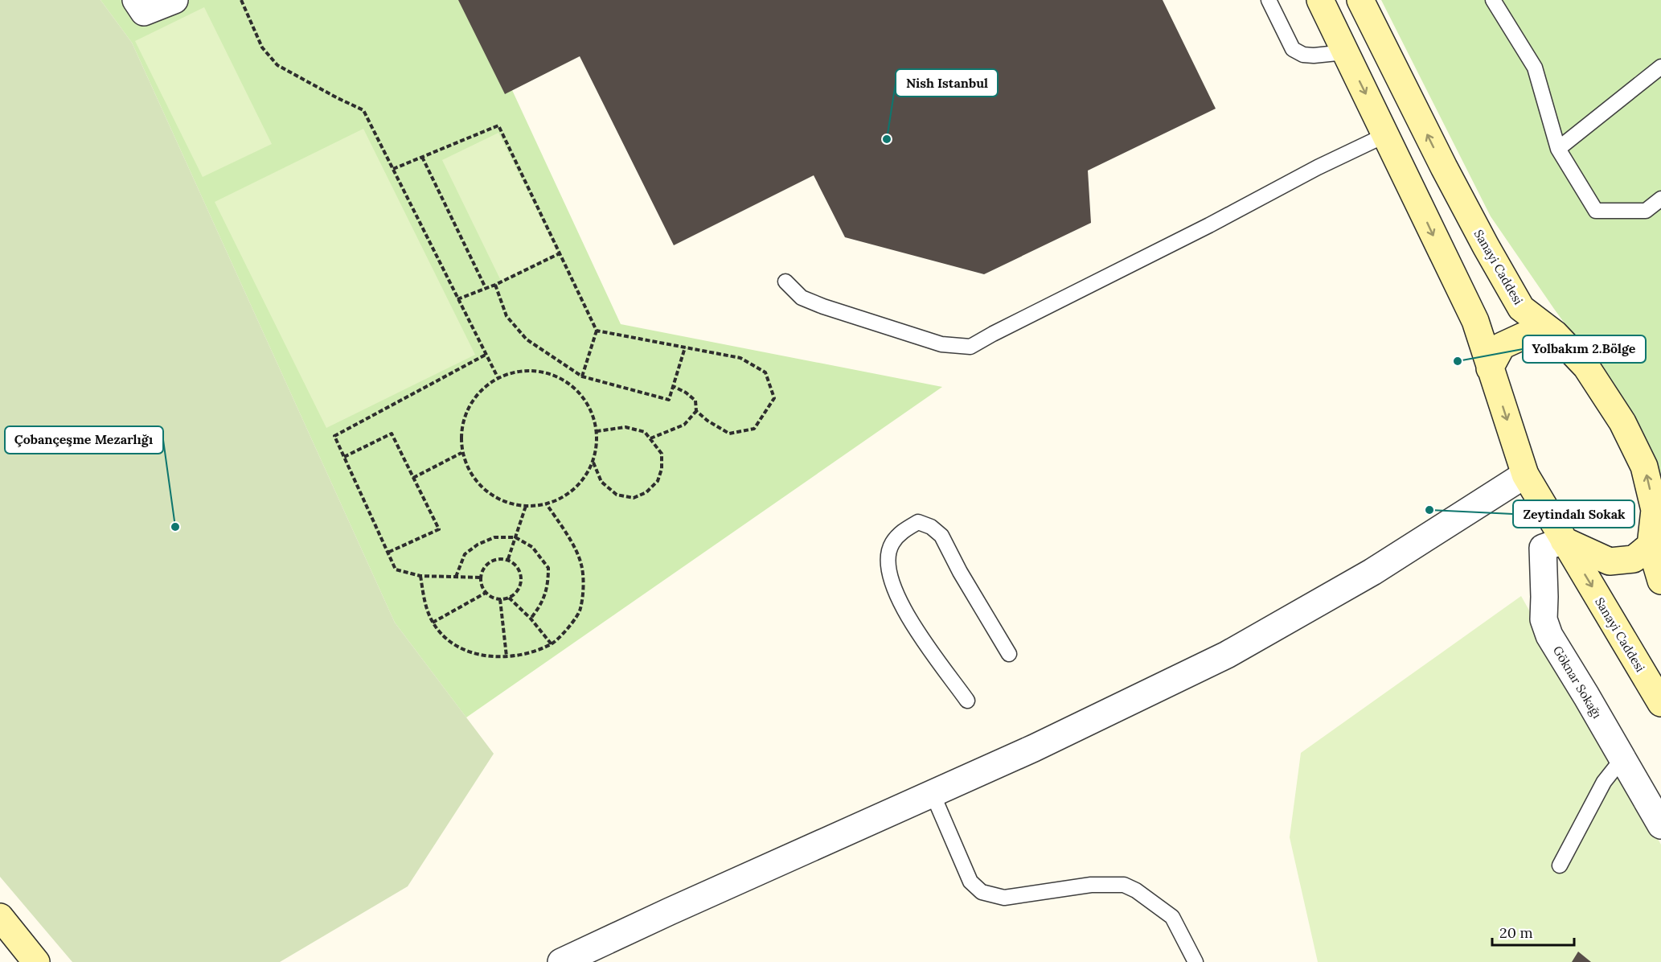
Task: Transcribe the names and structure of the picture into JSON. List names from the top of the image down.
{
  "streets": {
    "main road": ["Sanayi Caddesi"],
    "street": ["Göknar Sokağı"]
  },
  "crossings": [
    ["Sanayi Caddesi", "Göknar Sokağı"]
  ],
  "places": [
    "Nish Istanbul",
    "Yolbakım 2.Bölge",
    "Zeytindalı Sokak",
    "Çobançeşme Mezarlığı"
  ],
  "scale_bar": "20 m"
}
